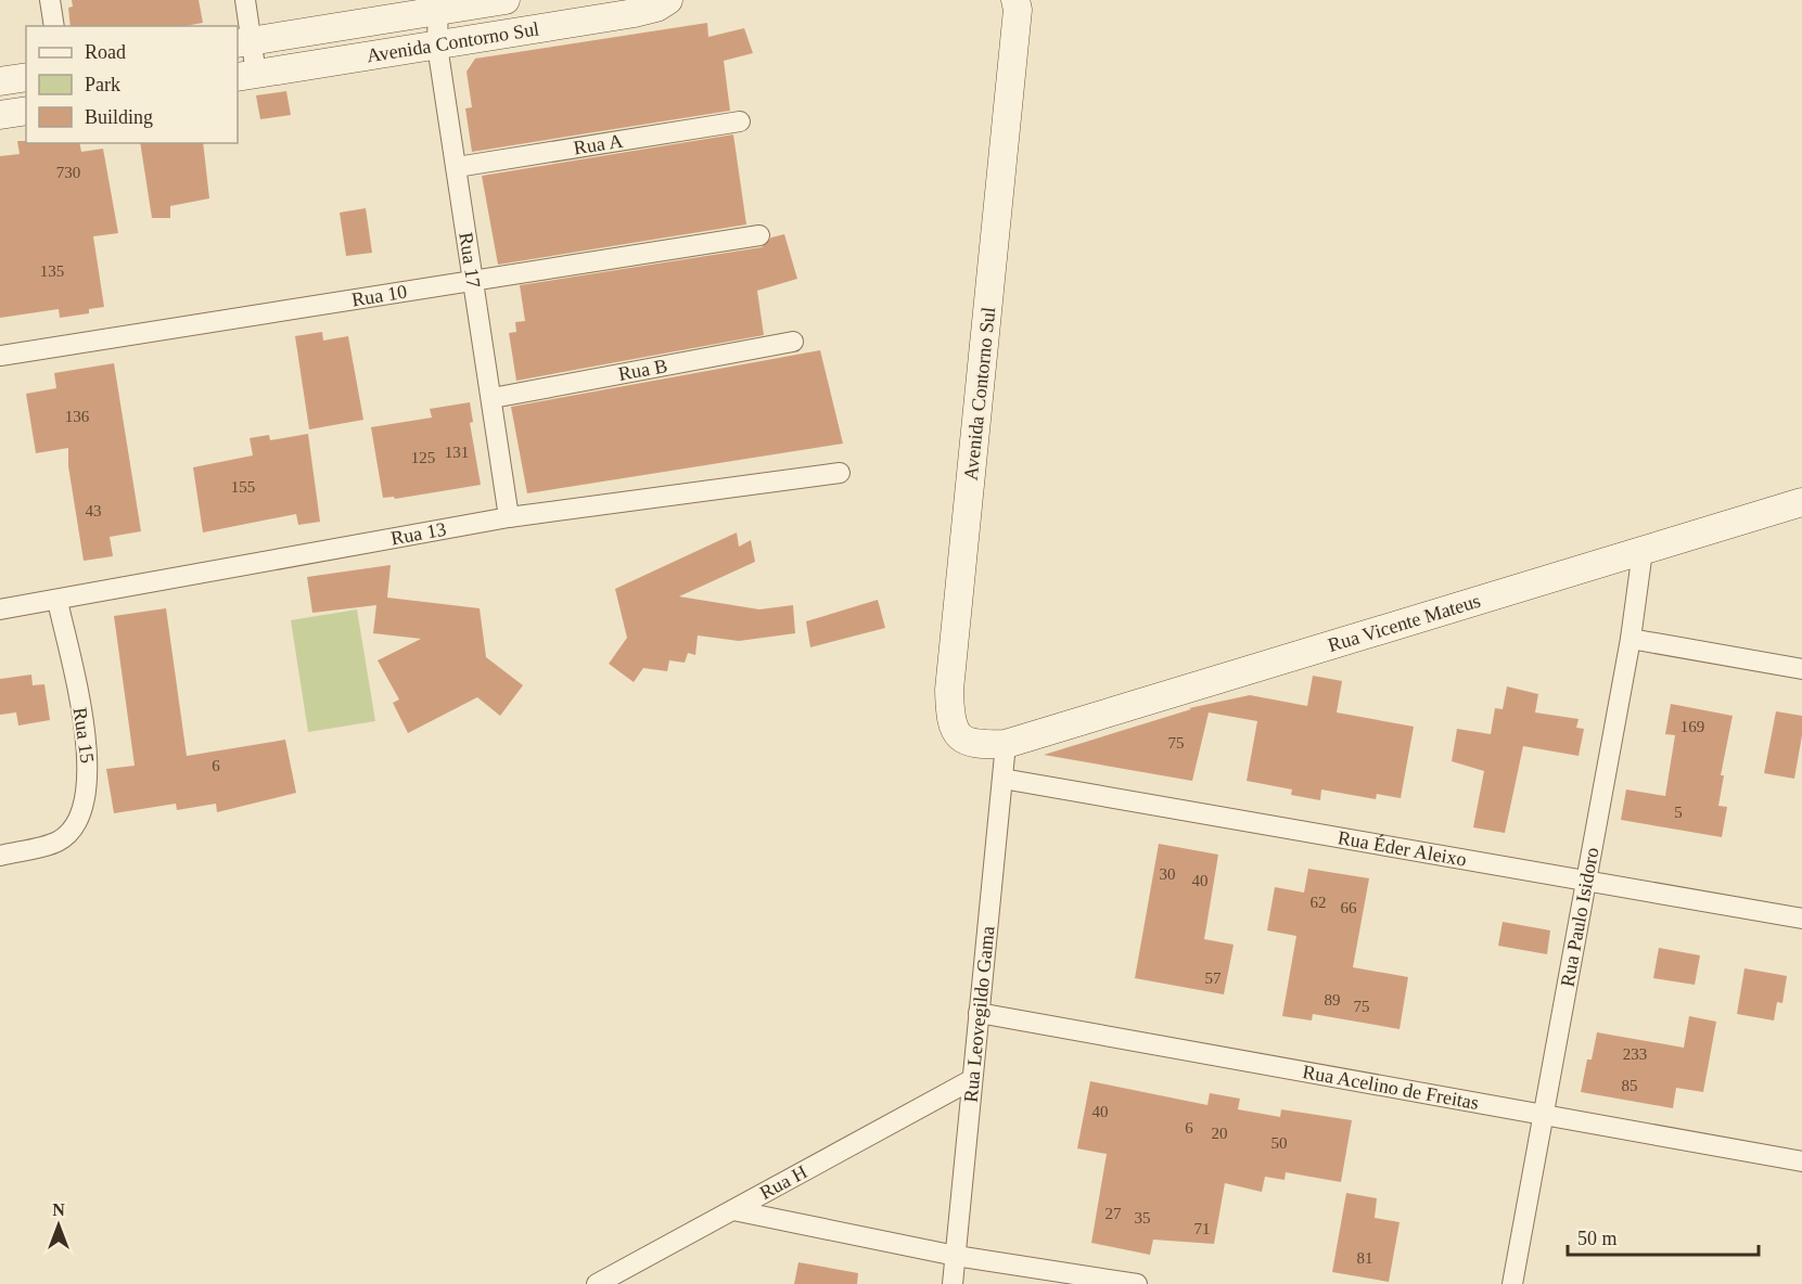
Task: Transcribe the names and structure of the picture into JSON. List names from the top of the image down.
{
  "streets": {
    "street": [
      "Avenida Contorno Sul",
      "Rua A",
      "Rua 17",
      "Rua 10",
      "Rua B",
      "Rua 13",
      "Rua Vicente Mateus",
      "Rua 15",
      "Rua Éder Aleixo",
      "Rua Paulo Isidoro",
      "Rua Leovegildo Gama",
      "Rua Acelino de Freitas",
      "Rua H"
    ]
  },
  "crossings": [
    ["Avenida Contorno Sul", "Rua 17"],
    ["Avenida Contorno Sul", "Rua Vicente Mateus"],
    ["Avenida Contorno Sul", "Rua Leovegildo Gama"],
    ["Rua A", "Rua 17"],
    ["Rua 17", "Rua 10"],
    ["Rua 17", "Rua B"],
    ["Rua 17", "Rua 13"],
    ["Rua 13", "Rua 15"],
    ["Rua Vicente Mateus", "Rua Paulo Isidoro"],
    ["Rua Vicente Mateus", "Rua Leovegildo Gama"],
    ["Rua Éder Aleixo", "Rua Paulo Isidoro"],
    ["Rua Éder Aleixo", "Rua Leovegildo Gama"],
    ["Rua Paulo Isidoro", "Rua Acelino de Freitas"],
    ["Rua Leovegildo Gama", "Rua Acelino de Freitas"],
    ["Rua Leovegildo Gama", "Rua H"]
  ],
  "house_numbers": [
    "730",
    "135",
    "136",
    "131",
    "125",
    "155",
    "43",
    "169",
    "75",
    "6",
    "5",
    "30",
    "40",
    "62",
    "66",
    "57",
    "89",
    "75",
    "233",
    "85",
    "40",
    "6",
    "20",
    "50",
    "27",
    "35",
    "71",
    "81"
  ],
  "legend": ["Road", "Park", "Building"],
  "scale_bar": "50 m",
  "north": "top"
}
